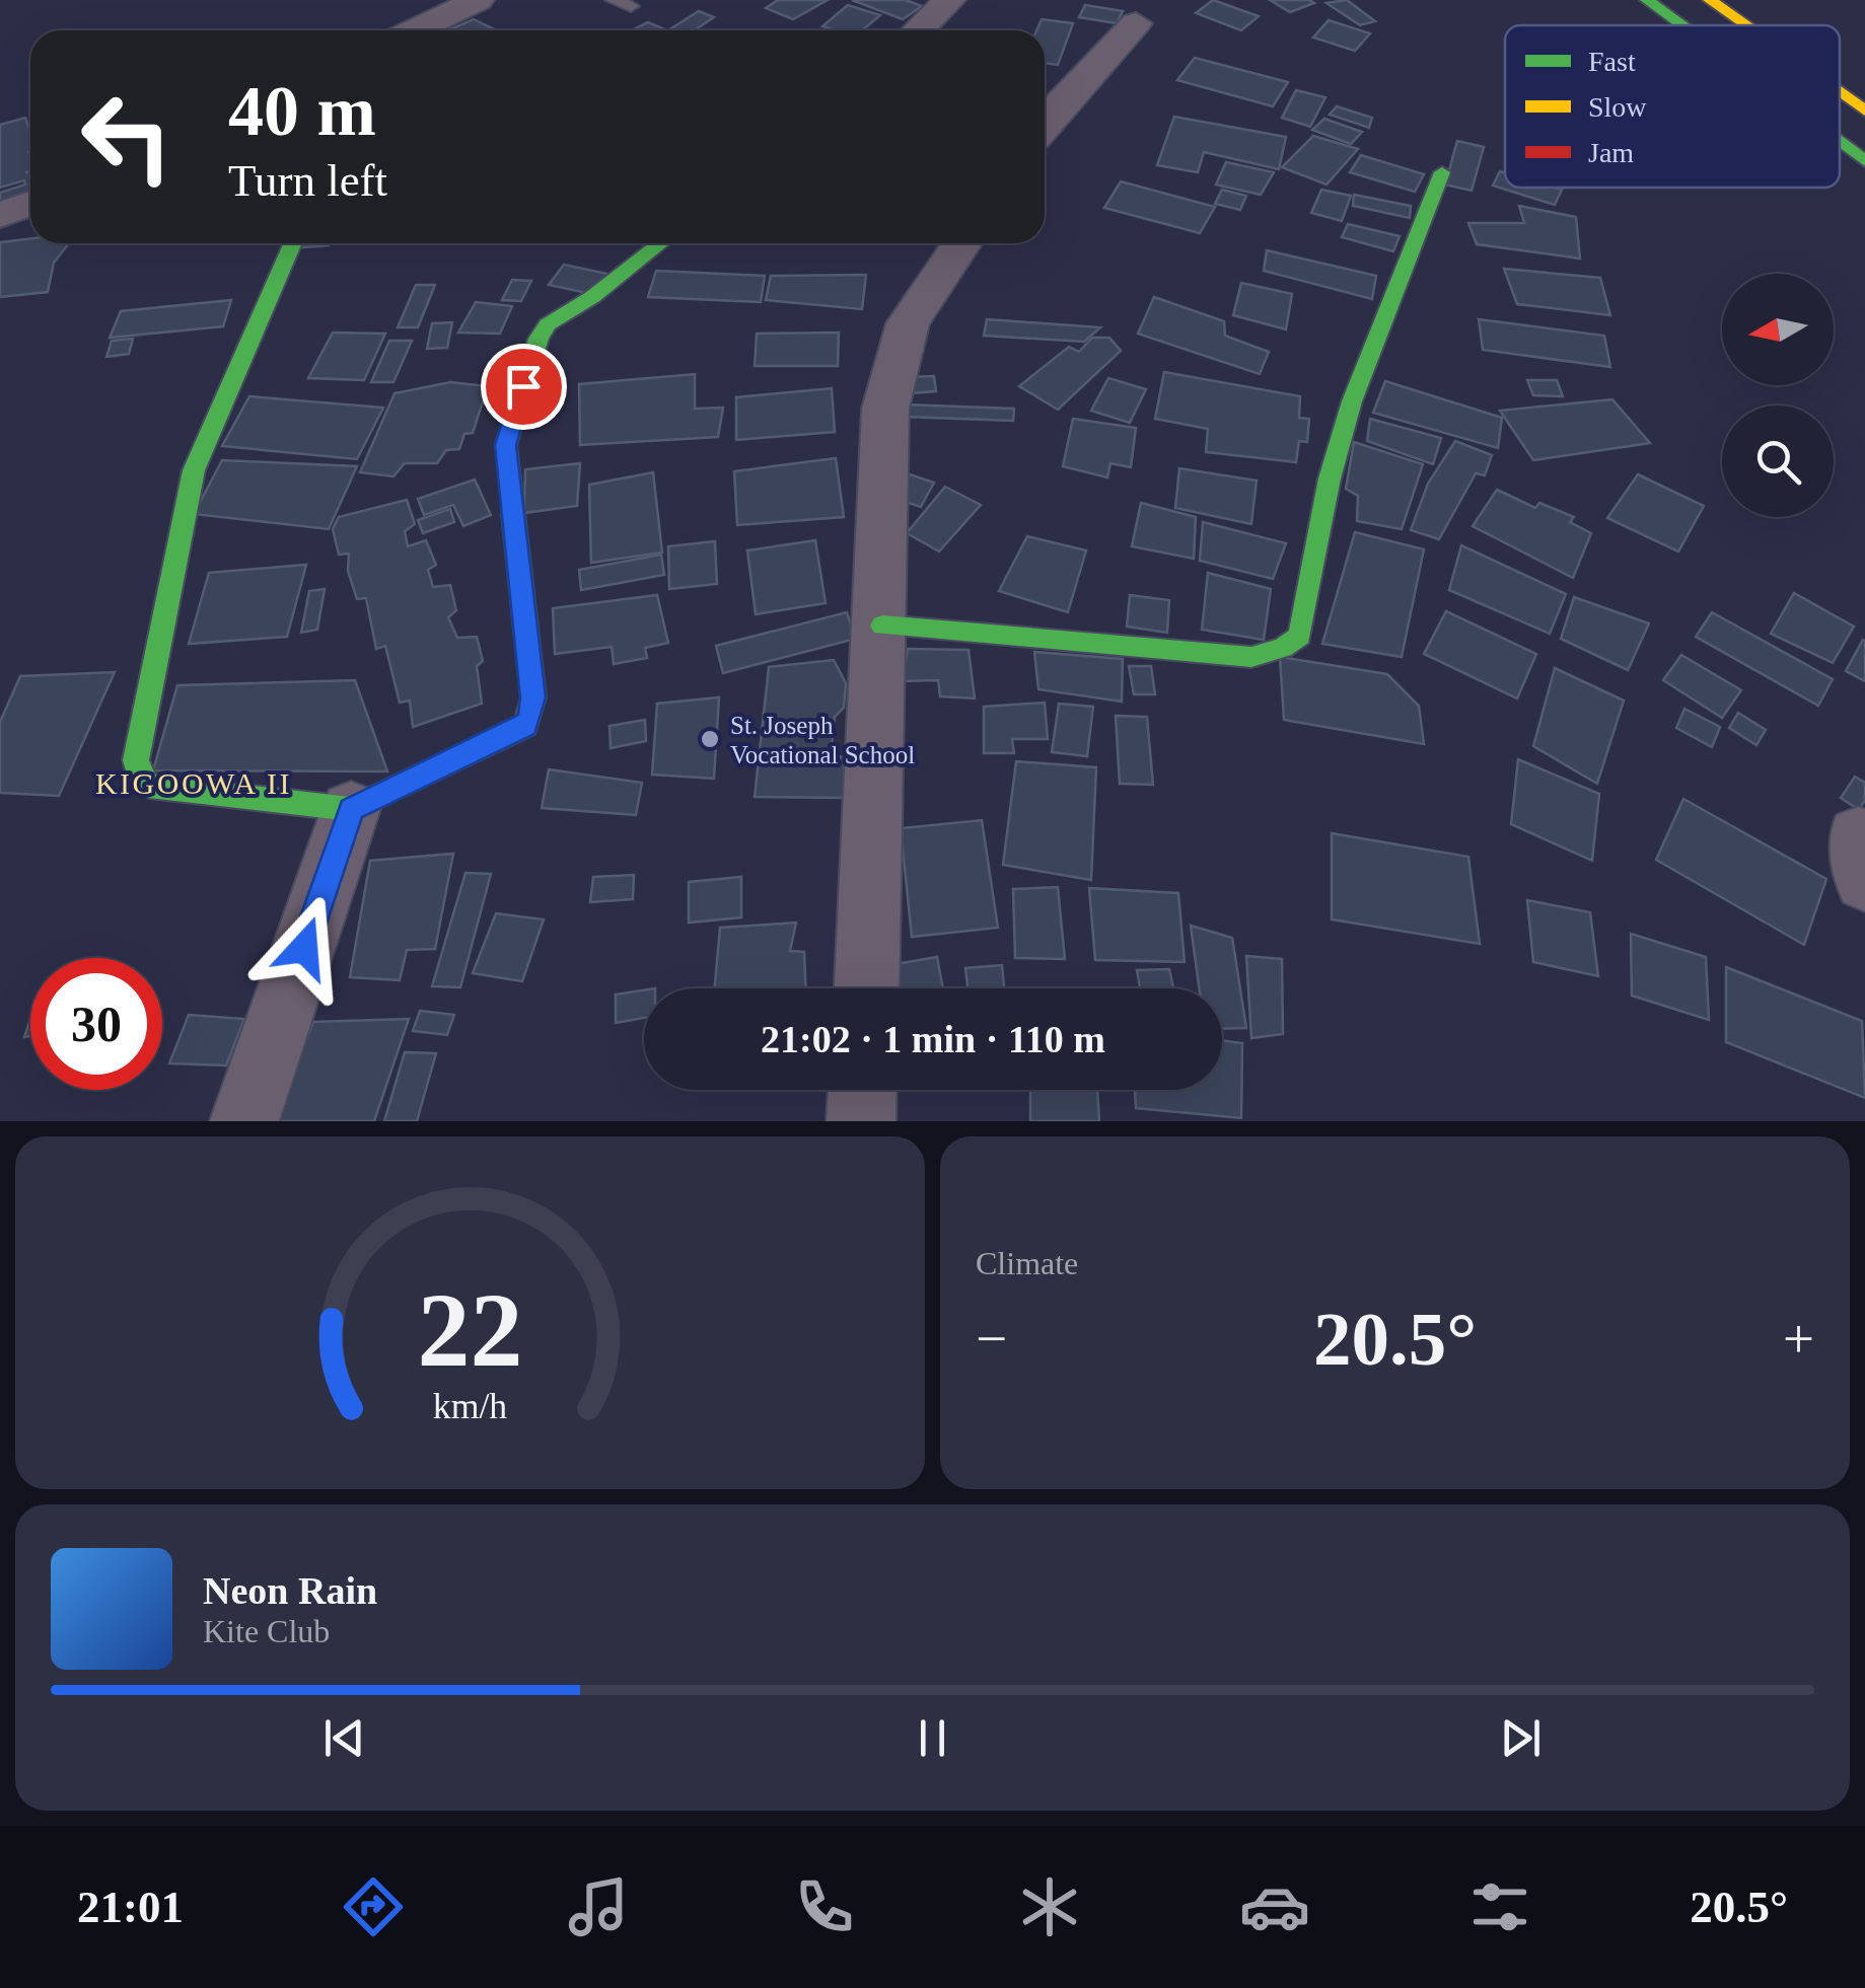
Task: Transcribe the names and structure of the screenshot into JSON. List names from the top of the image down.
{
  "districts": ["KIGOOWA II"],
  "places": ["St. Joseph Vocational School"],
  "legend": ["Fast", "Slow", "Jam"],
  "north": "left",
  "page": {
    "turn": ["40 m", "Turn left"],
    "limit": "30",
    "trip": "21:02 · 1 min · 110 m",
    "tile": "Climate",
    "heat": ["−", "20.5°", "+"],
    "song": ["Neon Rain", "Kite Club"],
    "tabs": ["21:01", "20.5°"],
    "gauge": ["22", "km/h"]
  }
}
